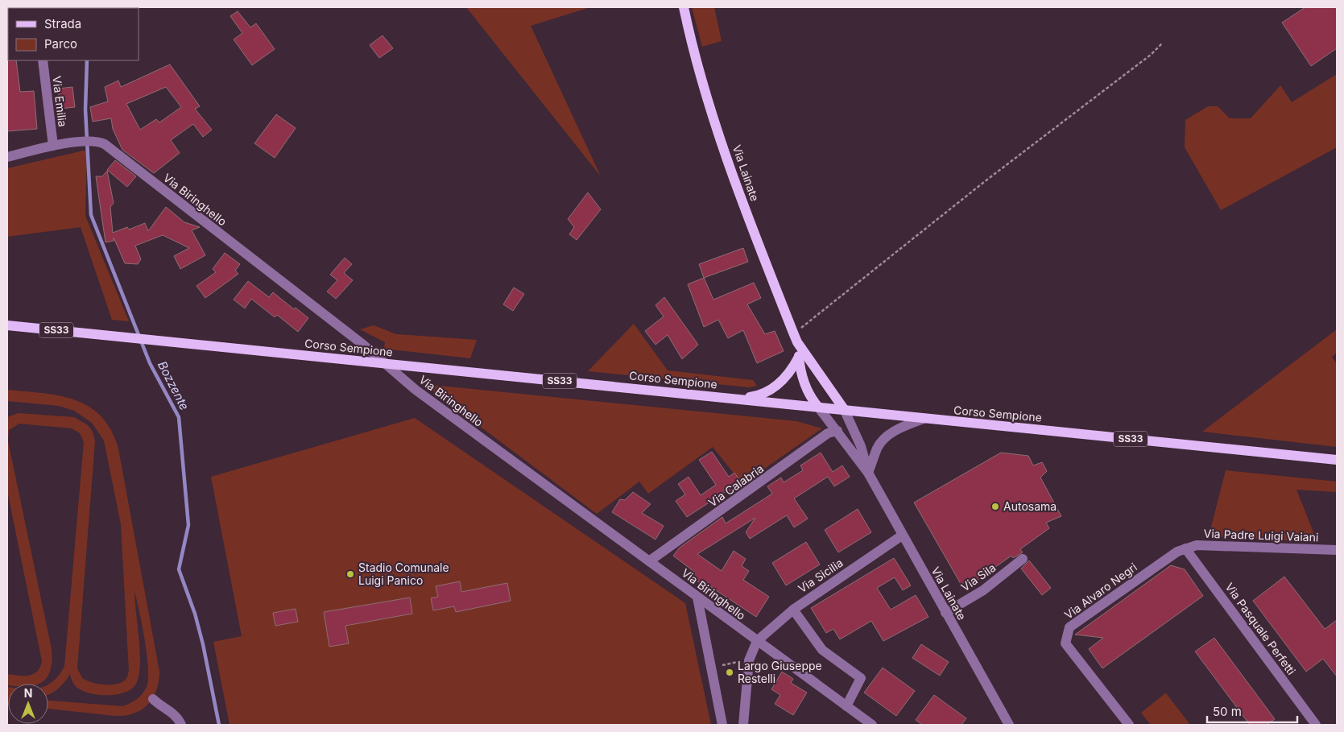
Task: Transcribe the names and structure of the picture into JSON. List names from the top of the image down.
{
  "streets": {
    "main road": ["Via Lainate", "SS33", "Corso Sempione"],
    "street": [
      "Via Emilia",
      "Via Biringhello",
      "Via Calabria",
      "Via Padre Luigi Vaiani",
      "Via Sicilia",
      "Via Sila",
      "Via Alvaro Negri",
      "Via Pasquale Perfetti"
    ]
  },
  "crossings": [
    ["Via Emilia", "Via Biringhello"],
    ["Via Lainate", "Corso Sempione"],
    ["Via Lainate", "Via Calabria"],
    ["Via Lainate", "Via Sicilia"],
    ["Via Lainate", "Via Sila"],
    ["Via Biringhello", "Corso Sempione"],
    ["Via Biringhello", "Via Calabria"],
    ["Via Biringhello", "Via Sicilia"],
    ["Via Padre Luigi Vaiani", "Via Alvaro Negri"],
    ["Via Padre Luigi Vaiani", "Via Pasquale Perfetti"],
    ["Via Alvaro Negri", "Via Pasquale Perfetti"]
  ],
  "water": ["Bozzente"],
  "places": ["Autosama", "Stadio Comunale Luigi Panico", "Largo Giuseppe Restelli"],
  "legend": ["Strada", "Parco"],
  "scale_bar": "50 m",
  "north": "top"
}
